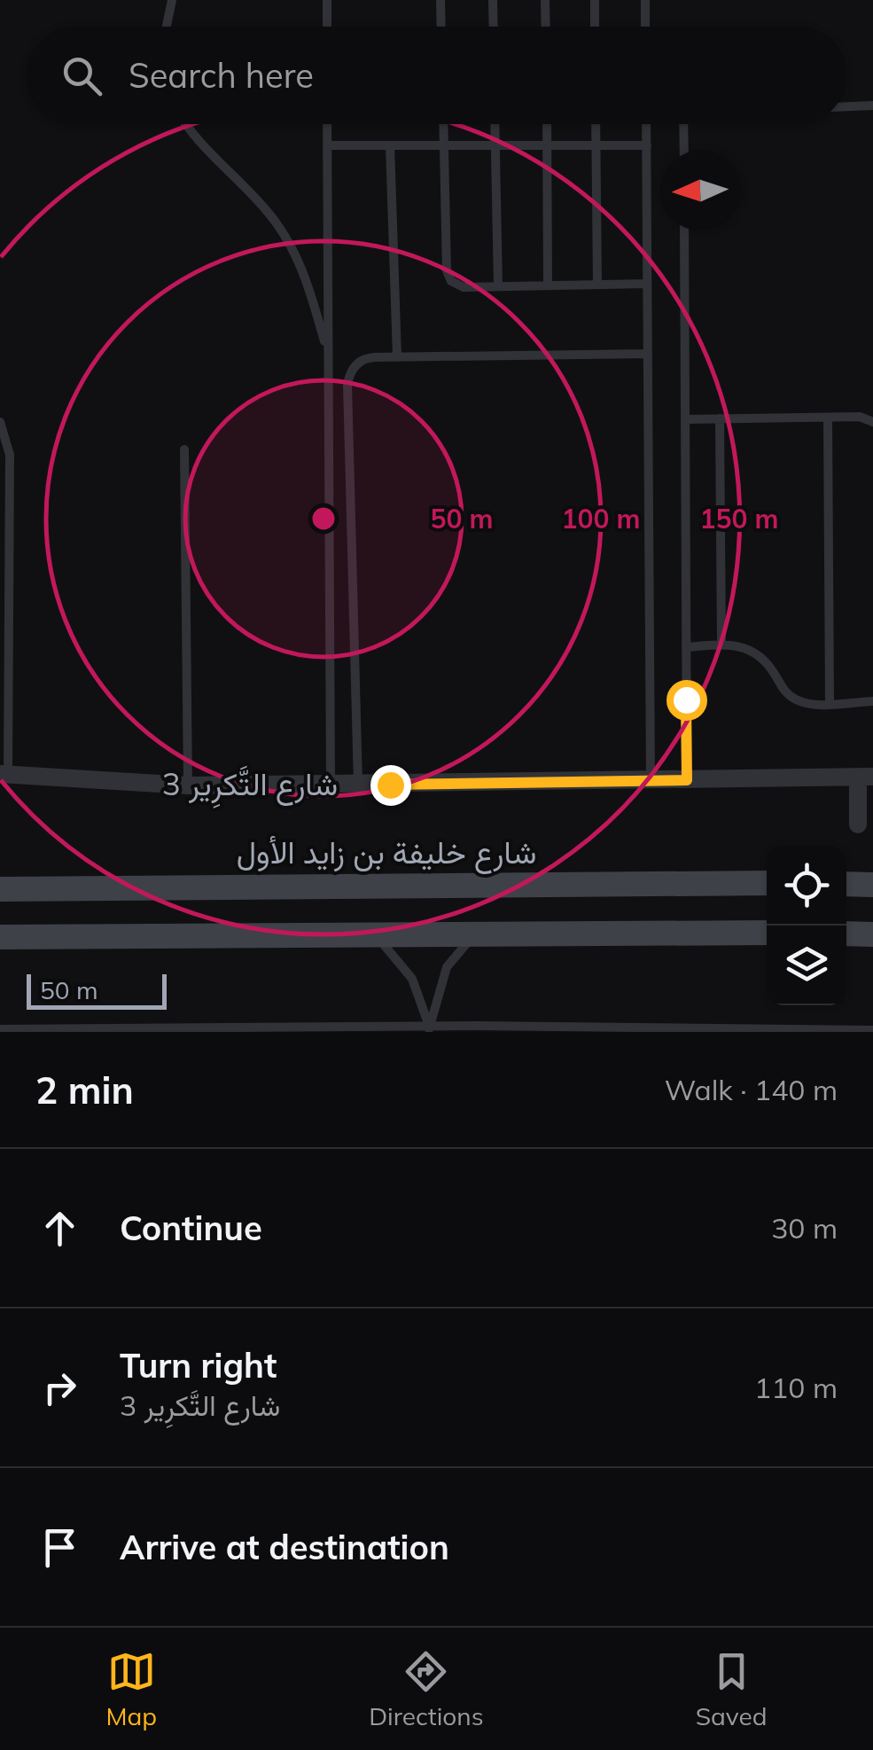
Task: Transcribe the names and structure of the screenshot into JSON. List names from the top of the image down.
{
  "streets": {
    "main road": ["شارع خليفة بن زايد الأول"],
    "street": ["شارع التَّكرِير 3"]
  },
  "scale_bar": "50 m",
  "north": "left",
  "page": {
    "search": "Search here",
    "scale": "50 m",
    "heading": ["2 min", "Walk · 140 m"],
    "list": [
      ["Continue", "30 m"],
      ["Turn right", "شارع التَّكرِير 3", "110 m"],
      "Arrive at destination"
    ],
    "nav": ["Map", "Directions", "Saved"]
  },
  "rings": ["50 m", "100 m", "150 m"]
}
